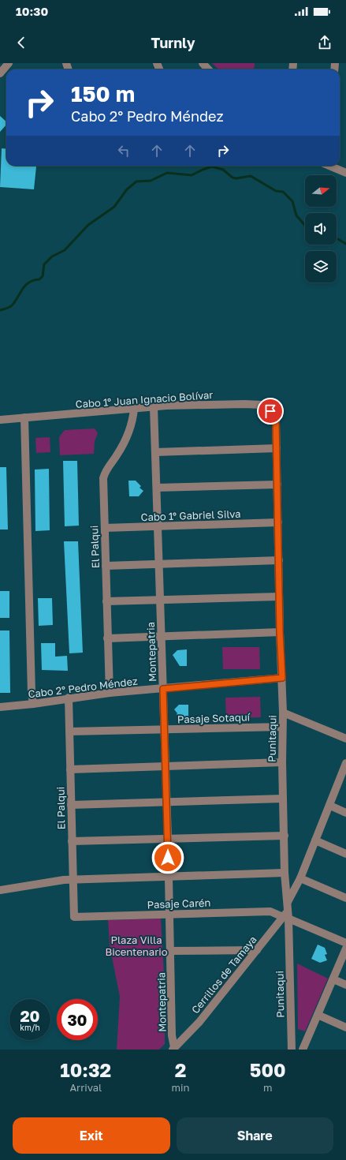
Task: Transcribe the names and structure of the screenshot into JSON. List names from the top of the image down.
{
  "streets": {
    "street": [
      "Cabo 1° Juan Ignacio Bolívar",
      "Cabo 1° Gabriel Silva",
      "El Palqui",
      "Montepatria",
      "Cabo 2° Pedro Méndez",
      "Pasaje Sotaquí",
      "Punitaqui",
      "Pasaje Carén",
      "Cerrillos de Tamaya"
    ]
  },
  "crossings": [
    ["Cabo 1° Juan Ignacio Bolívar", "El Palqui"],
    ["Cabo 1° Juan Ignacio Bolívar", "Montepatria"],
    ["Cabo 1° Juan Ignacio Bolívar", "Punitaqui"],
    ["Cabo 1° Gabriel Silva", "El Palqui"],
    ["Cabo 1° Gabriel Silva", "Montepatria"],
    ["Cabo 1° Gabriel Silva", "Punitaqui"],
    ["El Palqui", "Cabo 2° Pedro Méndez"],
    ["El Palqui", "Pasaje Sotaquí"],
    ["El Palqui", "Pasaje Carén"],
    ["Montepatria", "Cabo 2° Pedro Méndez"],
    ["Montepatria", "Pasaje Sotaquí"],
    ["Montepatria", "Pasaje Carén"],
    ["Montepatria", "Cerrillos de Tamaya"],
    ["Cabo 2° Pedro Méndez", "Punitaqui"],
    ["Pasaje Sotaquí", "Punitaqui"],
    ["Punitaqui", "Pasaje Carén"],
    ["Punitaqui", "Cerrillos de Tamaya"],
    ["Pasaje Carén", "Cerrillos de Tamaya"]
  ],
  "parks": ["Plaza Villa Bicentenario"],
  "north": "right",
  "page": {
    "status": "10:30",
    "header": "Turnly",
    "turn": ["150 m", "Cabo 2° Pedro Méndez"],
    "speed": "20 km/h",
    "limit": "30",
    "eta": [
      "10:32",
      "Arrival",
      "2",
      "min",
      "500",
      "m"
    ],
    "buttons": ["Exit", "Share"]
  }
}
